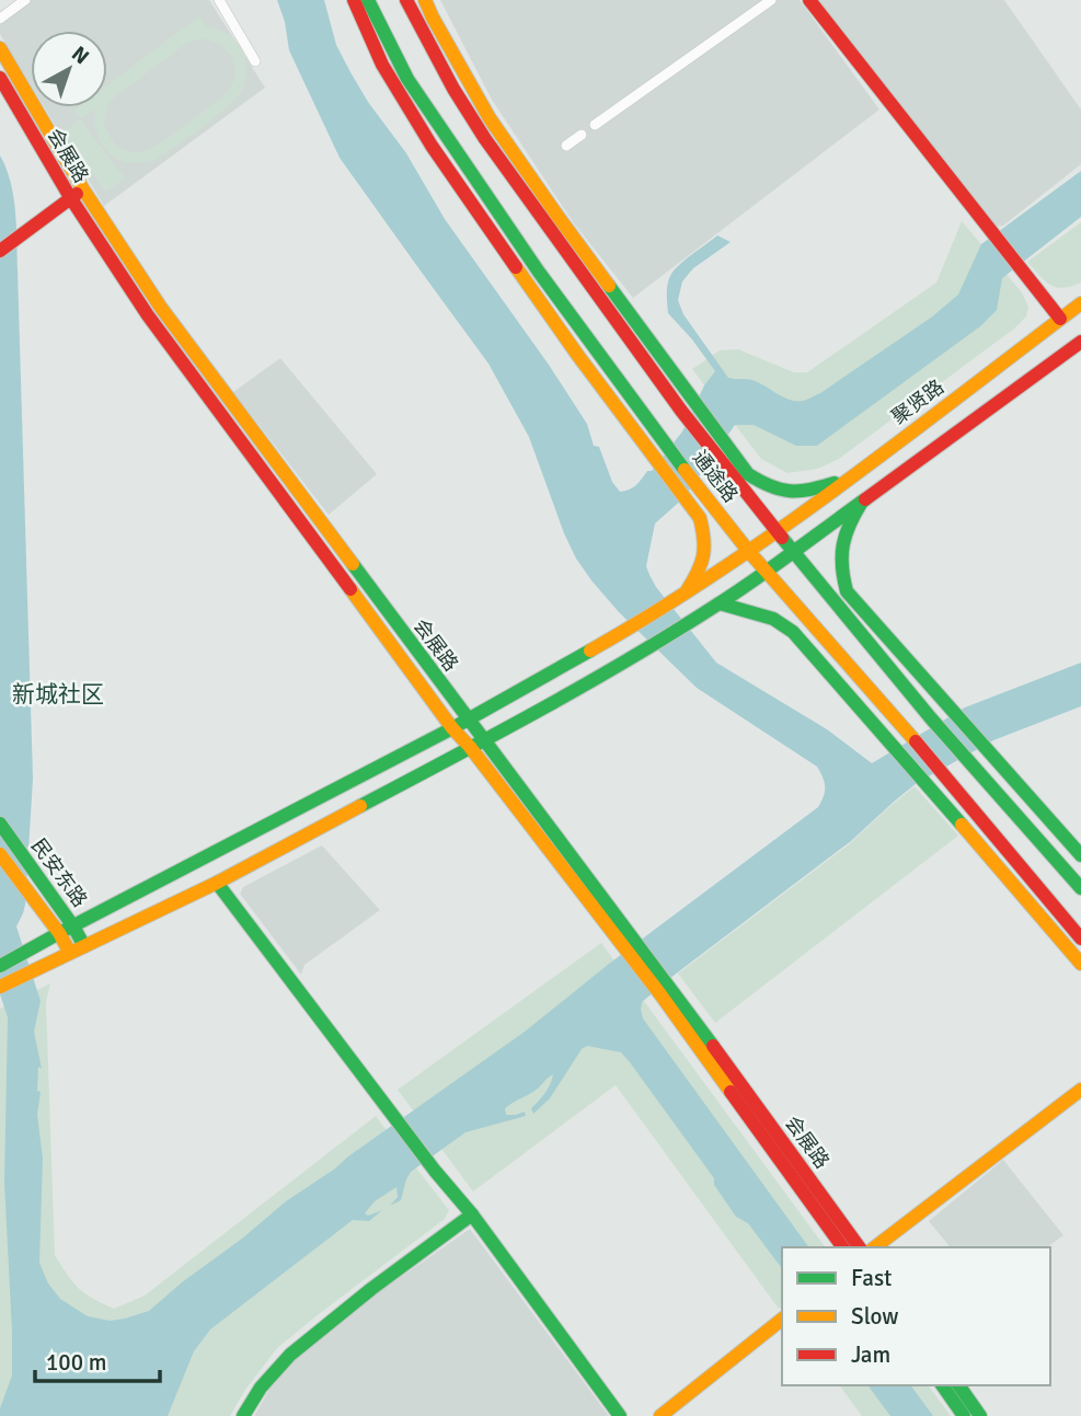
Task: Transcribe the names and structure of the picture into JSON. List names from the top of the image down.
{
  "streets": {
    "main road": [
      "会展路",
      "聚贤路",
      "通途路",
      "民安东路"
    ]
  },
  "crossings": [
    ["会展路", "聚贤路"],
    ["聚贤路", "通途路"],
    ["聚贤路", "民安东路"]
  ],
  "districts": ["新城社区"],
  "legend": ["Fast", "Slow", "Jam"],
  "scale_bar": "100 m",
  "north": "top right"
}
